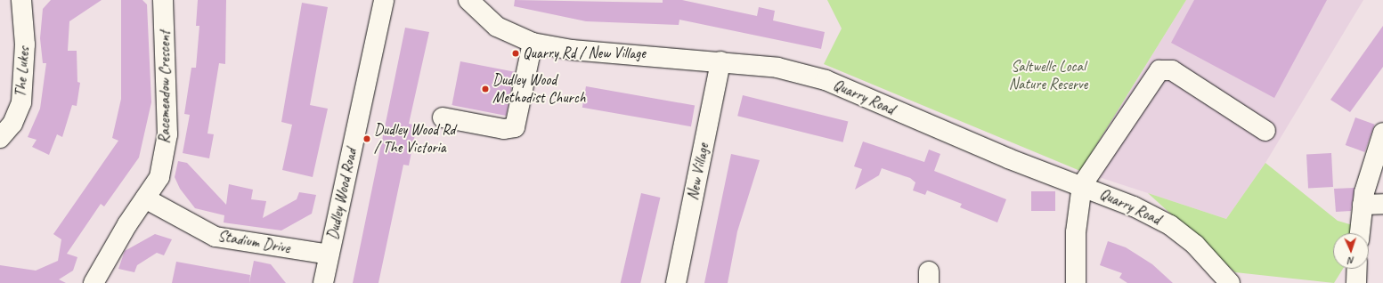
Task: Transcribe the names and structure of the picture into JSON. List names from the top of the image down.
{
  "streets": {
    "street": [
      "The Lukes",
      "Racemeadow Crescent",
      "Quarry Road",
      "New Village",
      "Dudley Wood Road",
      "Stadium Drive"
    ]
  },
  "crossings": [
    ["Racemeadow Crescent", "Stadium Drive"],
    ["Quarry Road", "New Village"],
    ["Dudley Wood Road", "Stadium Drive"]
  ],
  "parks": ["Saltwells Local Nature Reserve"],
  "places": ["Quarry Rd / New Village", "Dudley Wood Methodist Church", "Dudley Wood Rd / The Victoria"],
  "north": "bottom"
}
